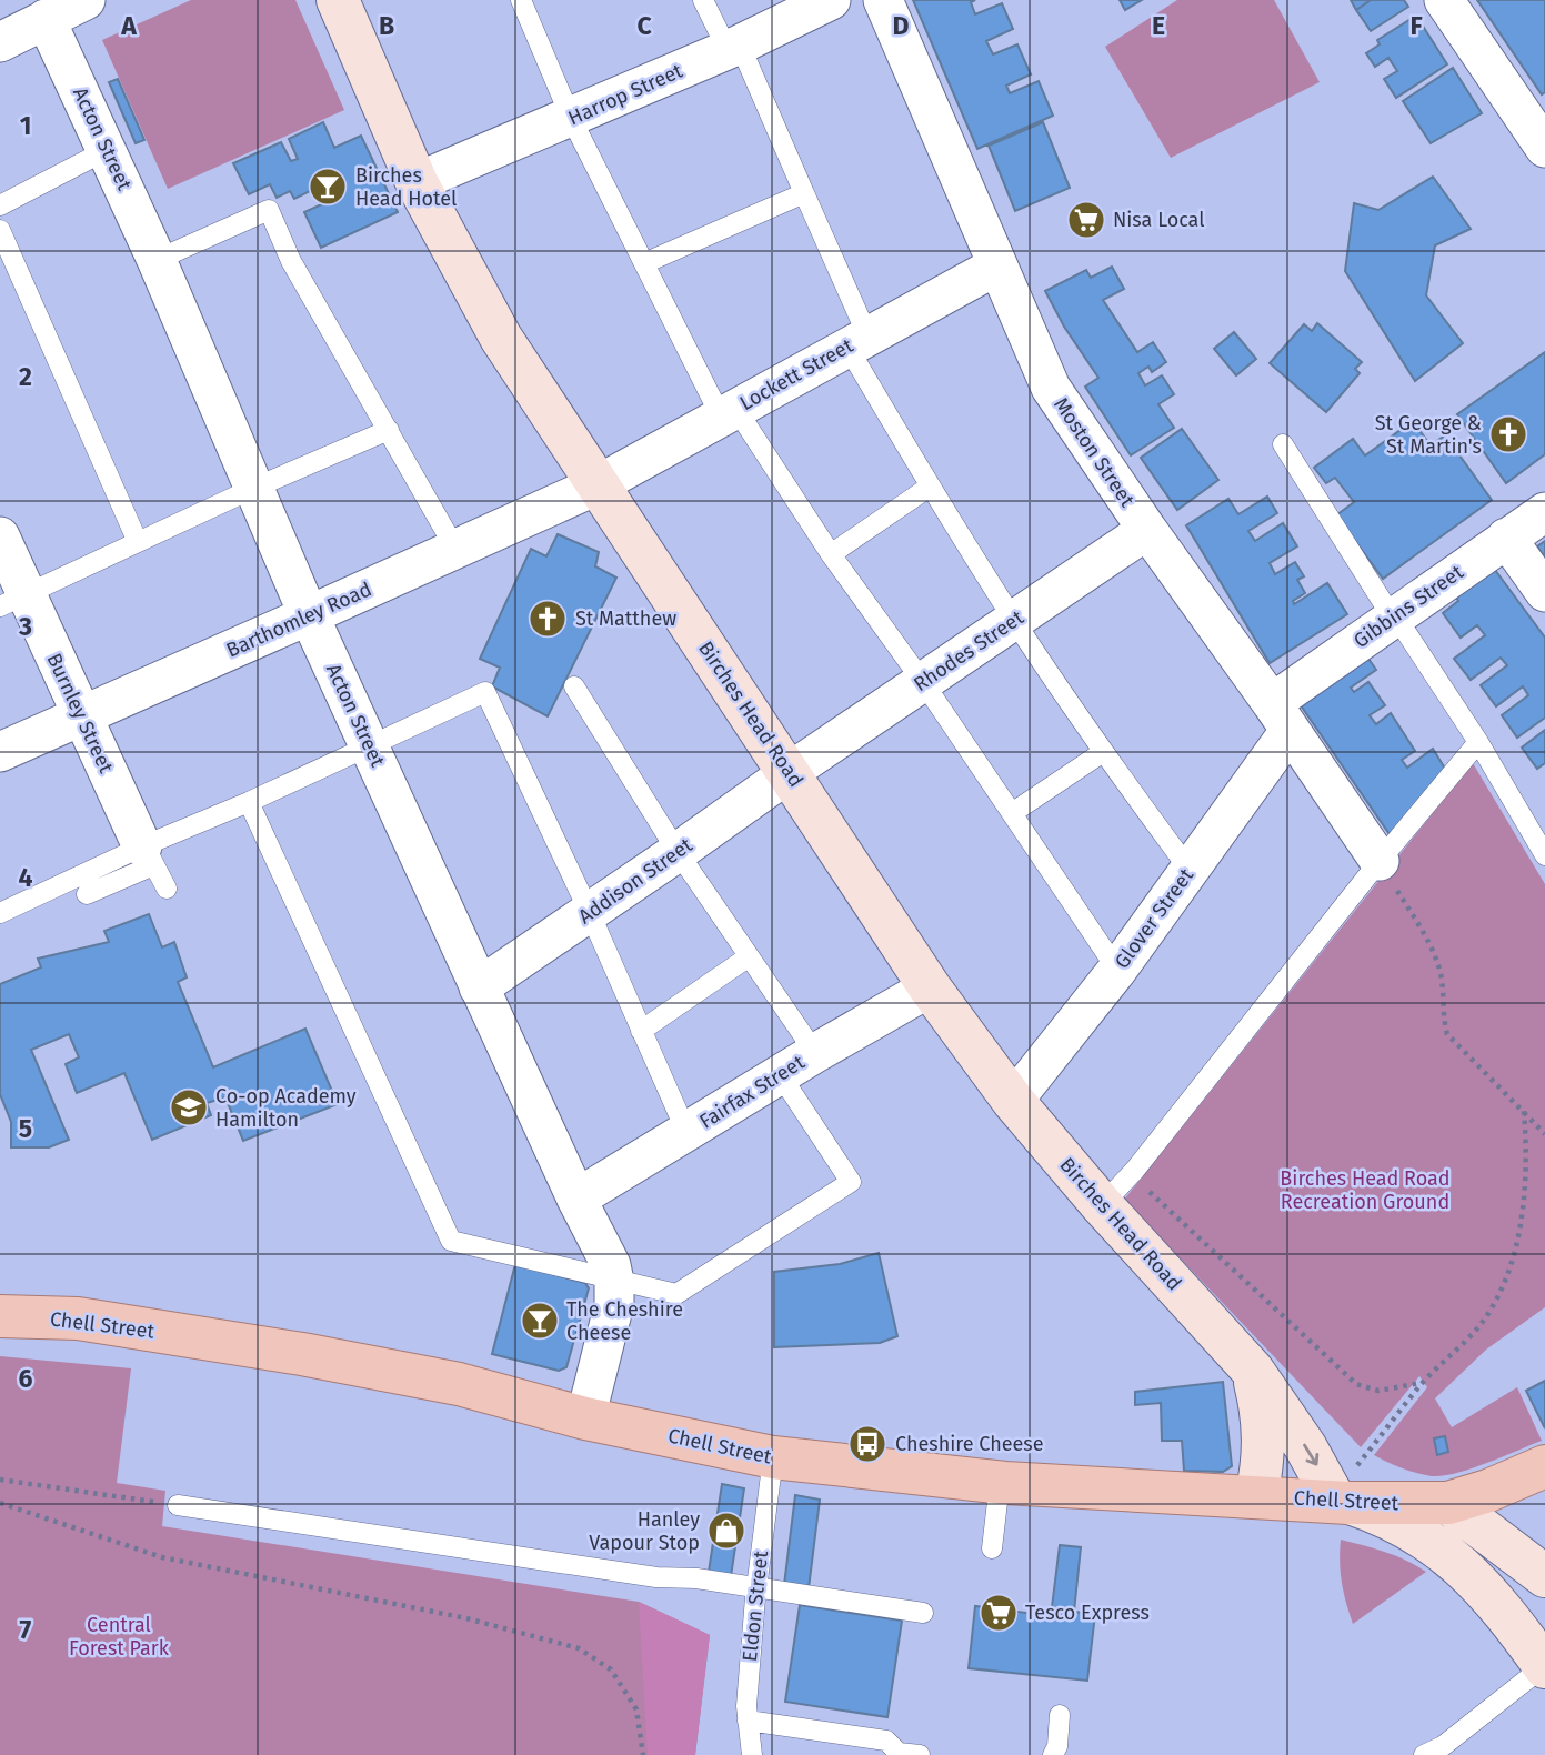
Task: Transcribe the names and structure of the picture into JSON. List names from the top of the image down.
{
  "streets": {
    "main road": ["Chell Street"],
    "street": [
      "Harrop Street",
      "Acton Street",
      "Lockett Street",
      "Moston Street",
      "Gibbins Street",
      "Barthomley Road",
      "Rhodes Street",
      "Burnley Street",
      "Birches Head Road",
      "Addison Street",
      "Glover Street",
      "Fairfax Street"
    ],
    "lane": ["Eldon Street"]
  },
  "crossings": [
    ["Harrop Street", "Birches Head Road"],
    ["Acton Street", "Barthomley Road"],
    ["Acton Street", "Addison Street"],
    ["Acton Street", "Fairfax Street"],
    ["Acton Street", "Chell Street"],
    ["Lockett Street", "Moston Street"],
    ["Lockett Street", "Barthomley Road"],
    ["Lockett Street", "Birches Head Road"],
    ["Moston Street", "Gibbins Street"],
    ["Moston Street", "Rhodes Street"],
    ["Moston Street", "Glover Street"],
    ["Gibbins Street", "Glover Street"],
    ["Barthomley Road", "Burnley Street"],
    ["Barthomley Road", "Birches Head Road"],
    ["Rhodes Street", "Birches Head Road"],
    ["Rhodes Street", "Addison Street"],
    ["Birches Head Road", "Addison Street"],
    ["Birches Head Road", "Glover Street"],
    ["Birches Head Road", "Fairfax Street"],
    ["Birches Head Road", "Chell Street"],
    ["Chell Street", "Eldon Street"]
  ],
  "parks": ["Birches Head Road Recreation Ground", "Central Forest Park"],
  "places": {
    "bar": ["Birches Head Hotel", "The Cheshire Cheese"],
    "supermarket": ["Nisa Local", "Tesco Express"],
    "church": ["St George & St Martin's", "St Matthew"],
    "school or university": ["Co-op Academy Hamilton"],
    "bus stop": ["Cheshire Cheese"],
    "shop": ["Hanley Vapour Stop"]
  },
  "grid": {
    "columns": [
      "A",
      "B",
      "C",
      "D",
      "E",
      "F"
    ],
    "rows": [
      "1",
      "2",
      "3",
      "4",
      "5",
      "6",
      "7"
    ]
  }
}
